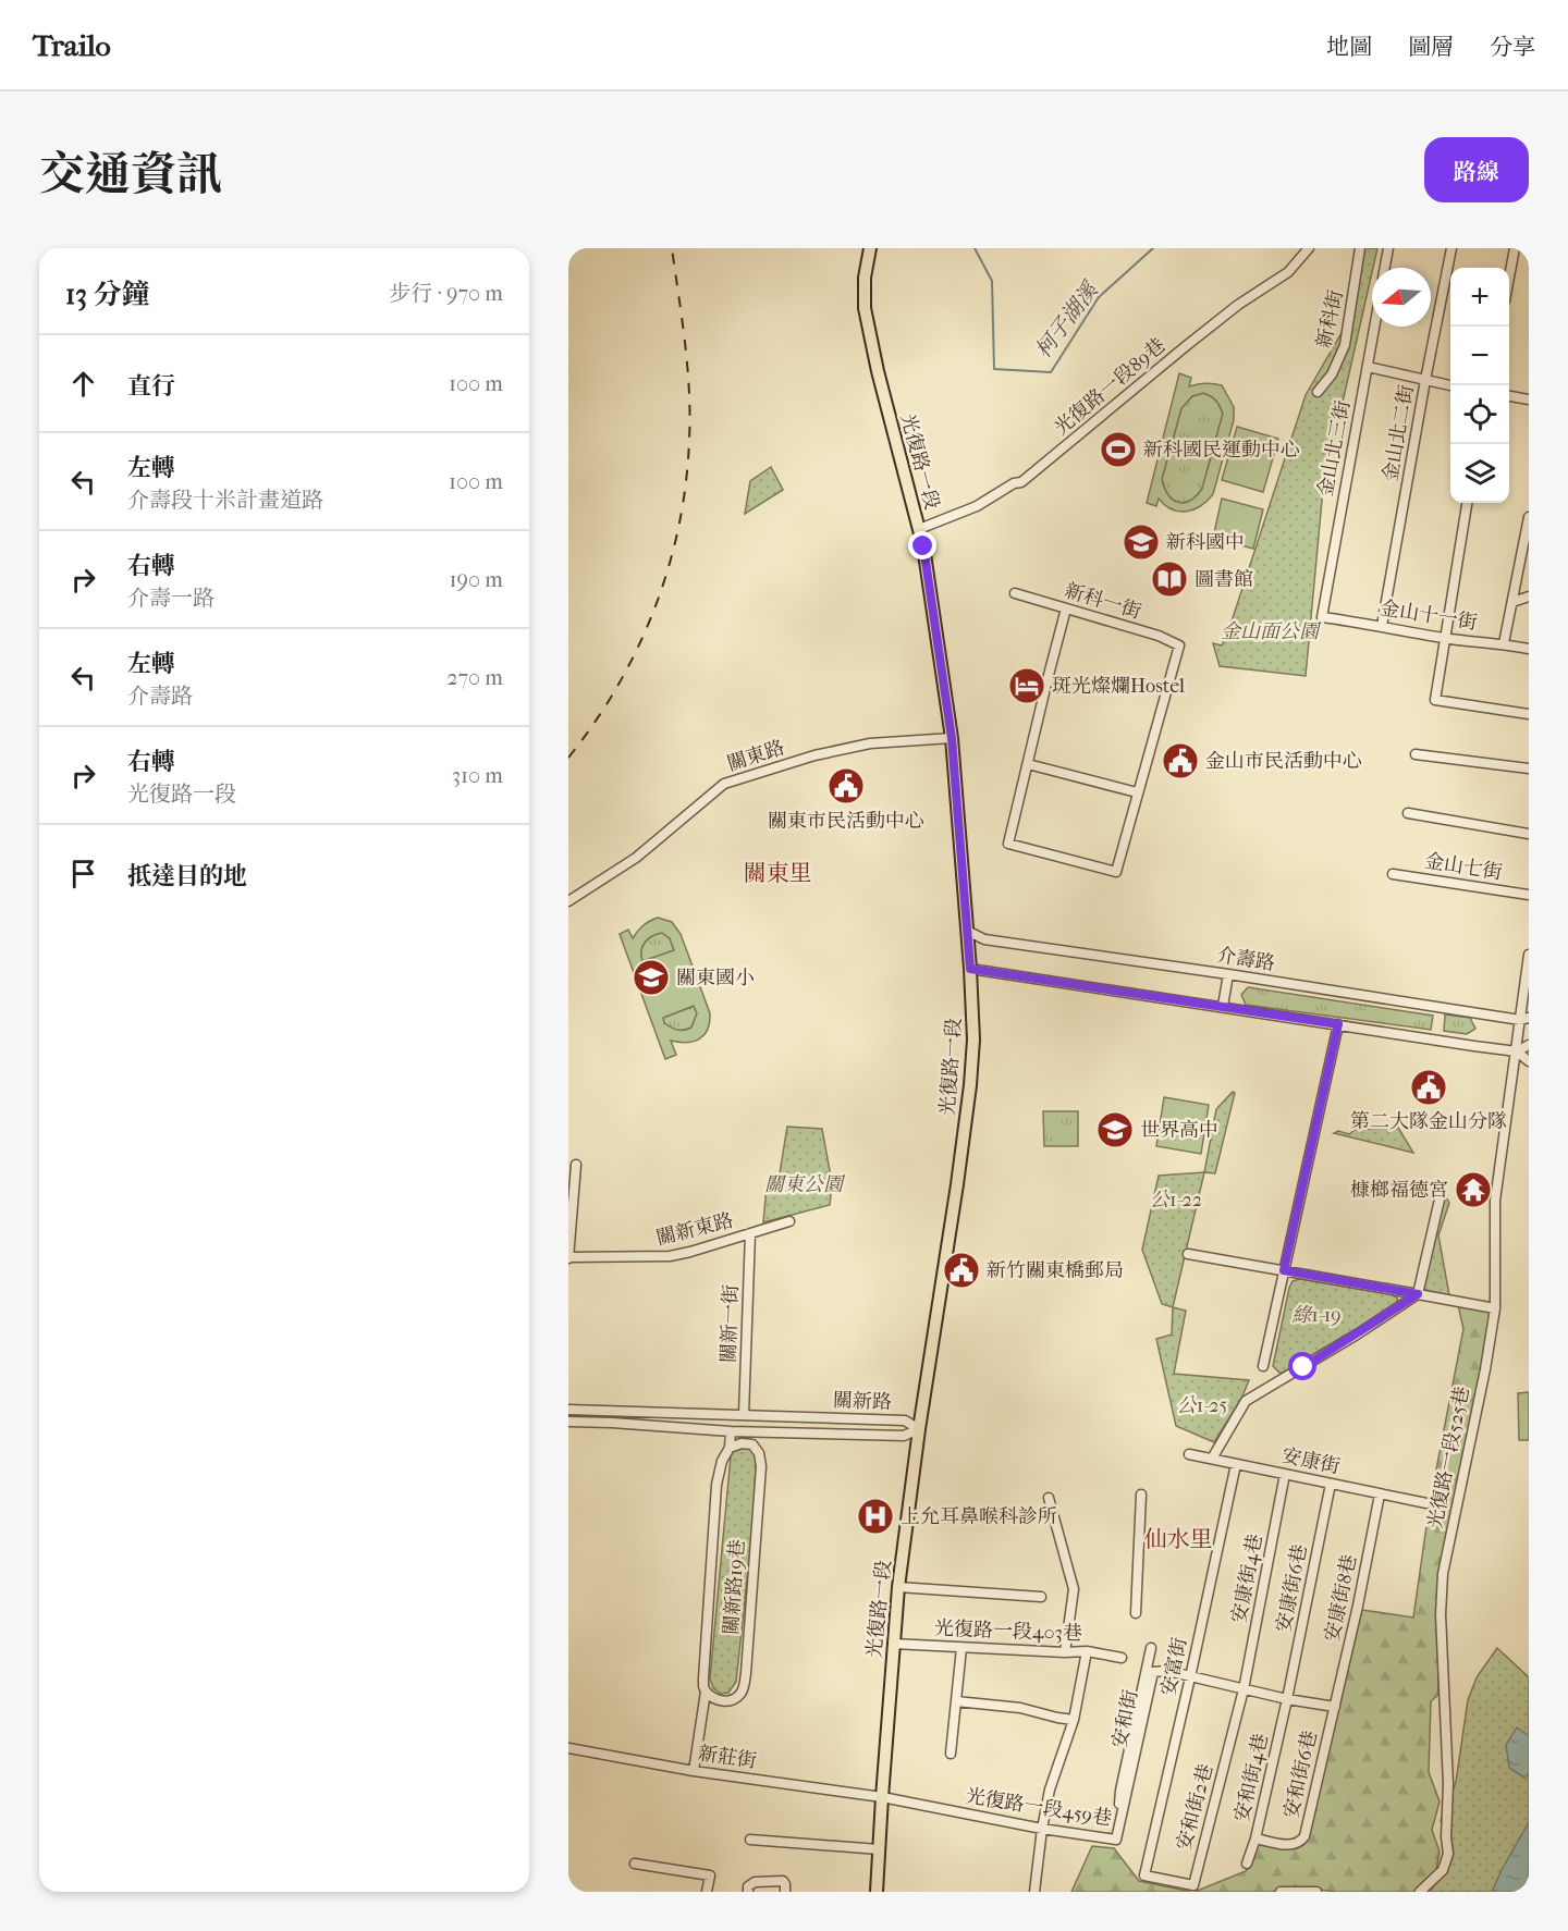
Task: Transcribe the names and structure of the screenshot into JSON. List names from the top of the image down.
{
  "streets": {
    "main road": ["光復路一段"],
    "street": [
      "新科街",
      "光復路一段89巷",
      "金山北二街",
      "金山北三街",
      "新科一街",
      "金山十一街",
      "關東路",
      "金山七街",
      "介壽路",
      "關新東路",
      "關新一街",
      "關新路",
      "光復路一段525巷",
      "安康街",
      "安康街4巷",
      "關新路19巷",
      "安康街6巷",
      "安康街8巷",
      "光復路一段403巷",
      "安富街",
      "安和街",
      "新莊街",
      "安和街6巷",
      "安和街4巷",
      "光復路一段459巷",
      "安和街2巷"
    ]
  },
  "crossings": [
    ["光復路一段89巷", "光復路一段"],
    ["金山北二街", "金山十一街"],
    ["金山北三街", "金山十一街"],
    ["光復路一段", "關東路"],
    ["光復路一段", "介壽路"],
    ["光復路一段", "關新路"],
    ["光復路一段", "光復路一段403巷"],
    ["光復路一段", "新莊街"],
    ["光復路一段", "光復路一段459巷"],
    ["介壽路", "光復路一段525巷"],
    ["關新東路", "關新一街"],
    ["關新一街", "關新路"],
    ["關新路", "關新路19巷"],
    ["安康街", "安康街4巷"],
    ["安康街", "安康街6巷"],
    ["安康街", "安康街8巷"],
    ["安康街", "安富街"],
    ["安康街4巷", "安和街"],
    ["安康街4巷", "安和街2巷"],
    ["關新路19巷", "新莊街"],
    ["安康街6巷", "安和街"],
    ["安康街6巷", "安和街4巷"],
    ["安康街8巷", "安和街"],
    ["安康街8巷", "安和街6巷"],
    ["安富街", "安和街"],
    ["安富街", "安和街2巷"],
    ["安和街", "安和街6巷"],
    ["安和街", "安和街4巷"],
    ["安和街", "光復路一段459巷"],
    ["安和街", "安和街2巷"],
    ["新莊街", "光復路一段459巷"],
    ["安和街6巷", "安和街4巷"]
  ],
  "districts": ["關東里", "仙水里"],
  "water": ["柯子湖溪"],
  "parks": [
    "金山面公園",
    "關東公園",
    "公1-22",
    "綠1-19",
    "公1-25"
  ],
  "places": {
    "sports": ["新科國民運動中心"],
    "school or university": ["新科國中", "關東國小", "世界高中"],
    "library": ["圖書館"],
    "hotel": ["斑光燦爛Hostel"],
    "public building": [
      "金山市民活動中心",
      "關東市民活動中心",
      "第二大隊金山分隊",
      "新竹關東橋郵局"
    ],
    "temple": ["槺榔福德宮"],
    "hospital": ["上允耳鼻喉科診所"]
  },
  "north": "left",
  "page": {
    "header": "Trailo",
    "nav": ["地圖", "圖層", "分享"],
    "title": "交通資訊",
    "buttons": "路線",
    "heading": ["13 分鐘", "步行 · 970 m"],
    "map_buttons": ["+", "−"],
    "list": [
      ["直行", "100 m"],
      ["左轉", "介壽段十米計畫道路", "100 m"],
      ["右轉", "介壽一路", "190 m"],
      ["左轉", "介壽路", "270 m"],
      ["右轉", "光復路一段", "310 m"],
      "抵達目的地"
    ]
  }
}
